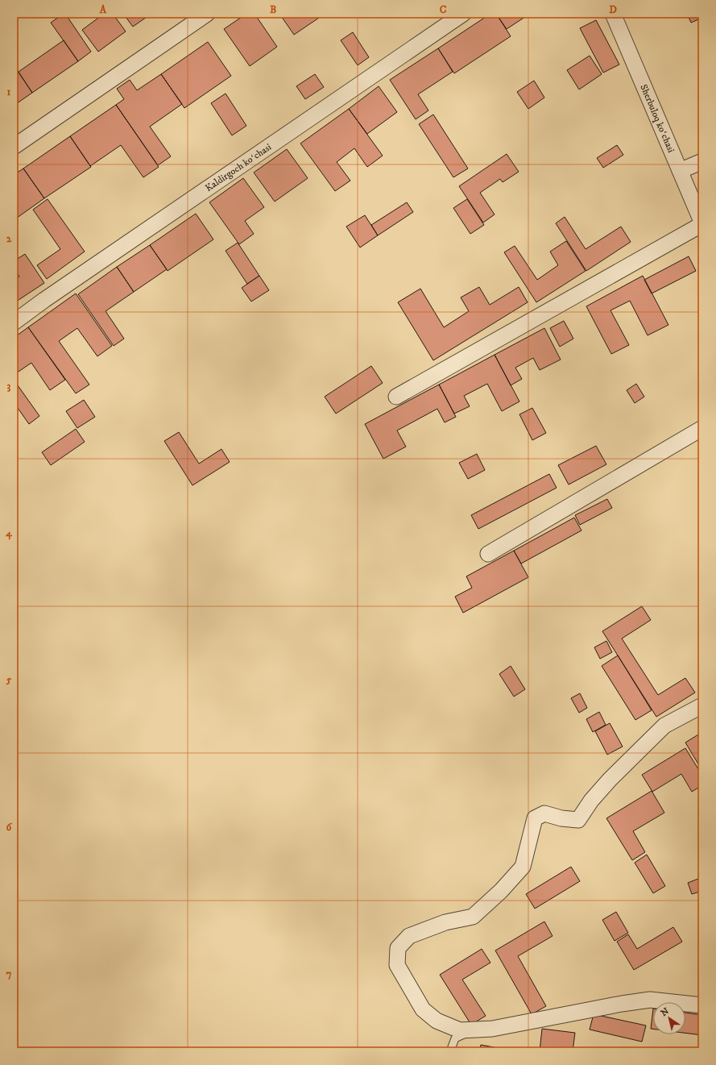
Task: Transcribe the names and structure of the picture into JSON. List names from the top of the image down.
{
  "streets": {
    "street": ["Sherbuloq koʻchasi", "Kaldirgoch koʻchasi"]
  },
  "north": "top left",
  "grid": {
    "columns": [
      "A",
      "B",
      "C",
      "D"
    ],
    "rows": [
      "1",
      "2",
      "3",
      "4",
      "5",
      "6",
      "7"
    ]
  }
}
